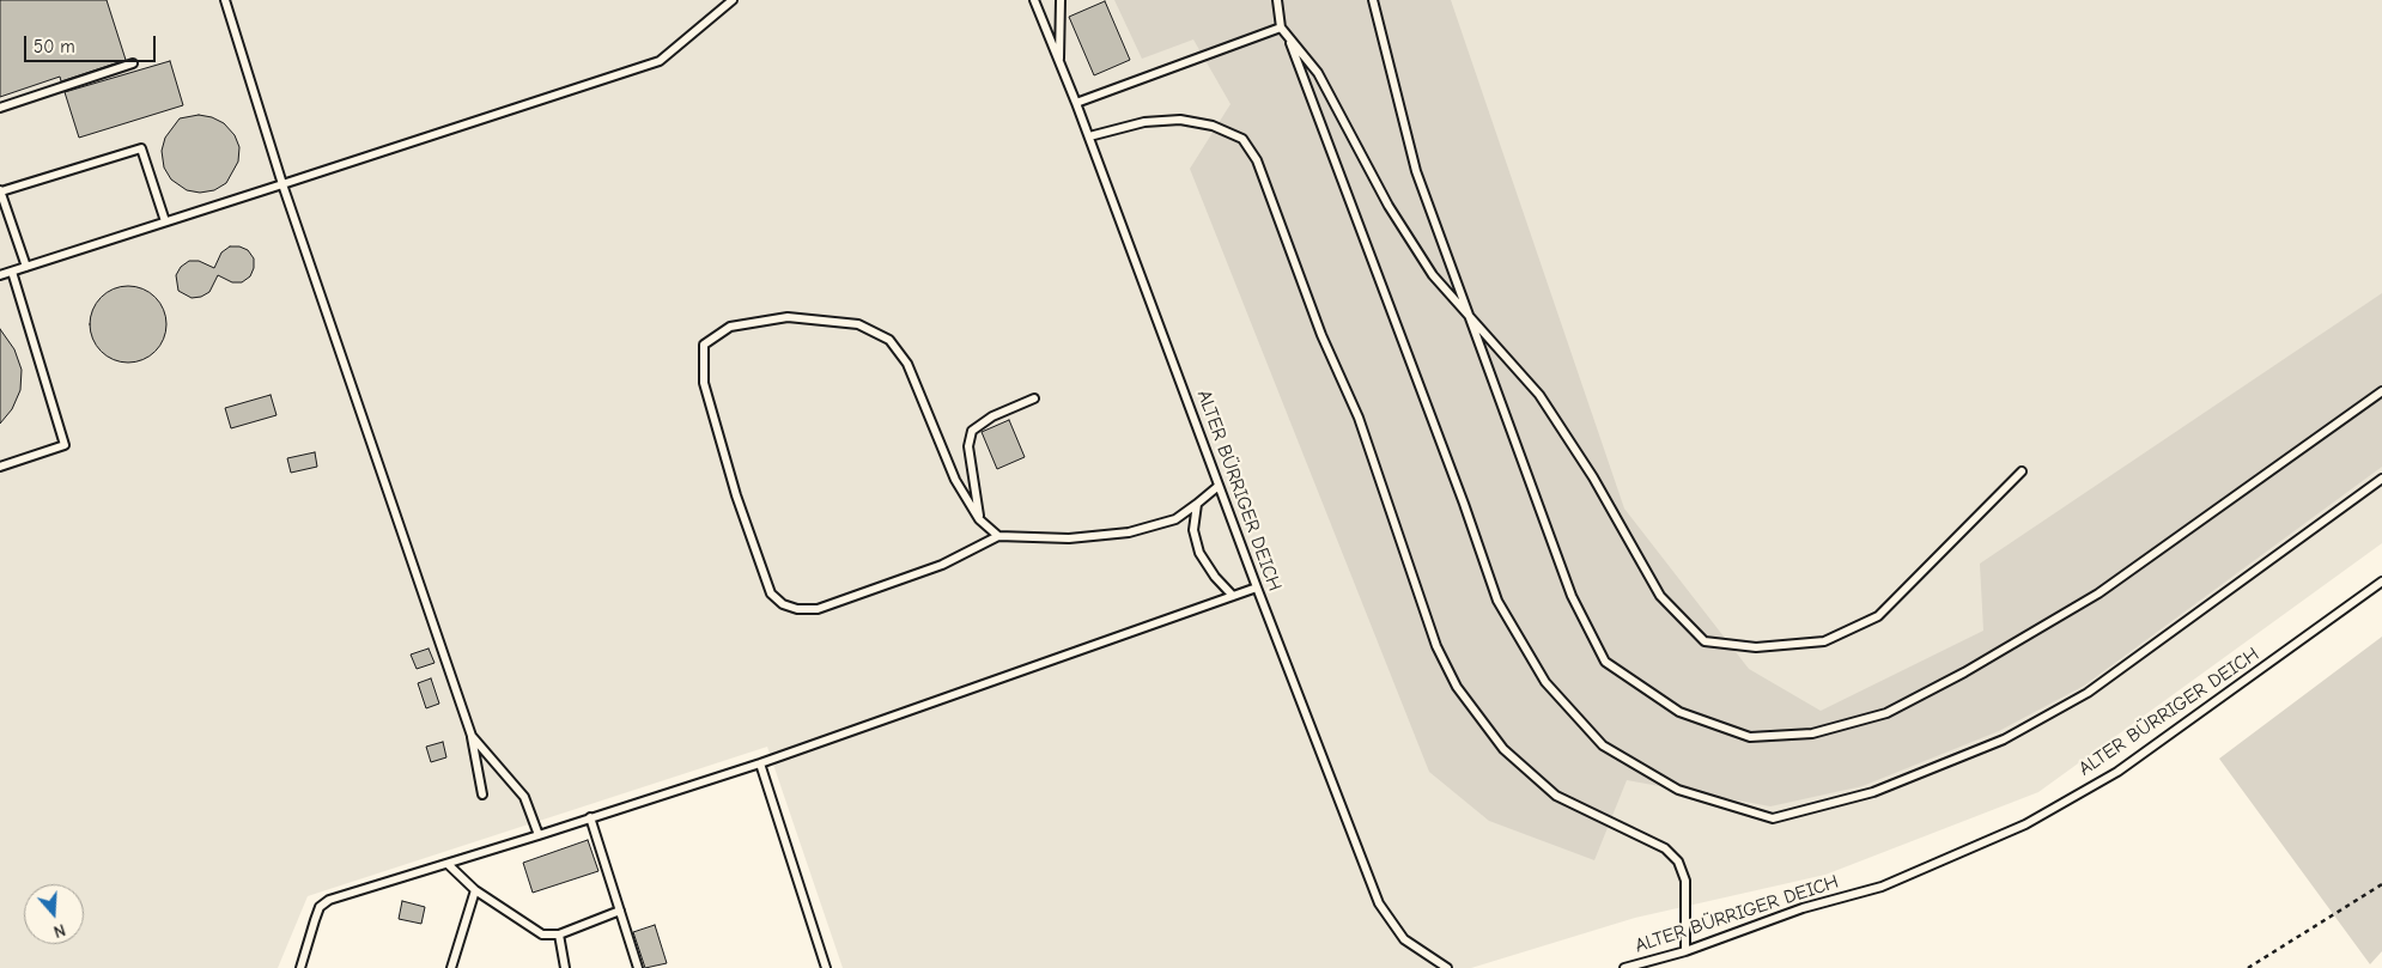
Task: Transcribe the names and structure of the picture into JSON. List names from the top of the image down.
{
  "streets": {
    "lane": ["ALTER BÜRRIGER DEICH"]
  },
  "scale_bar": "50 m",
  "north": "bottom"
}
